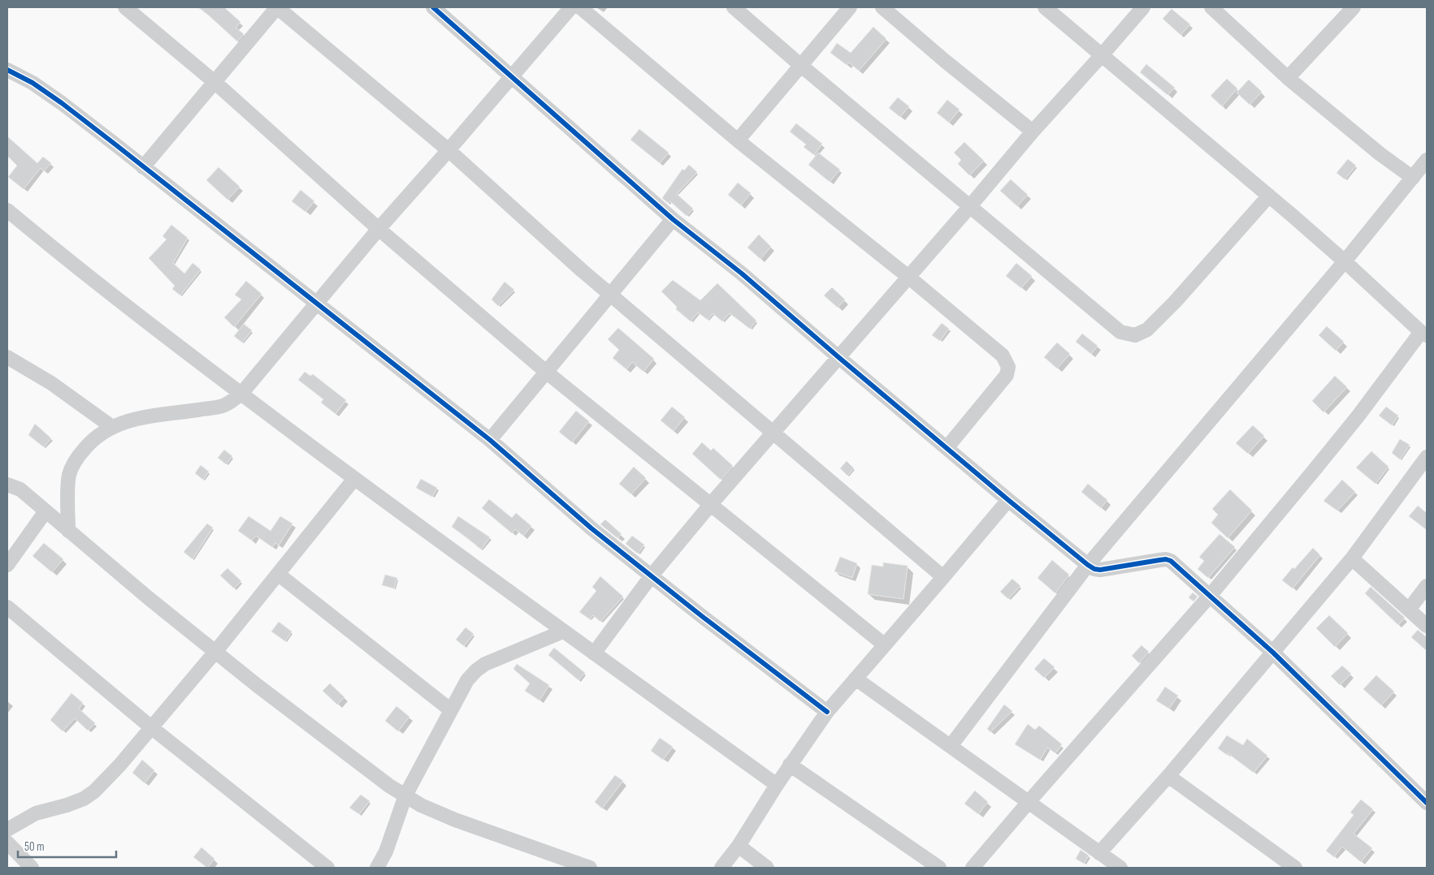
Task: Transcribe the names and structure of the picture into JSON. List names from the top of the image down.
{
  "scale_bar": "50 m"
}
